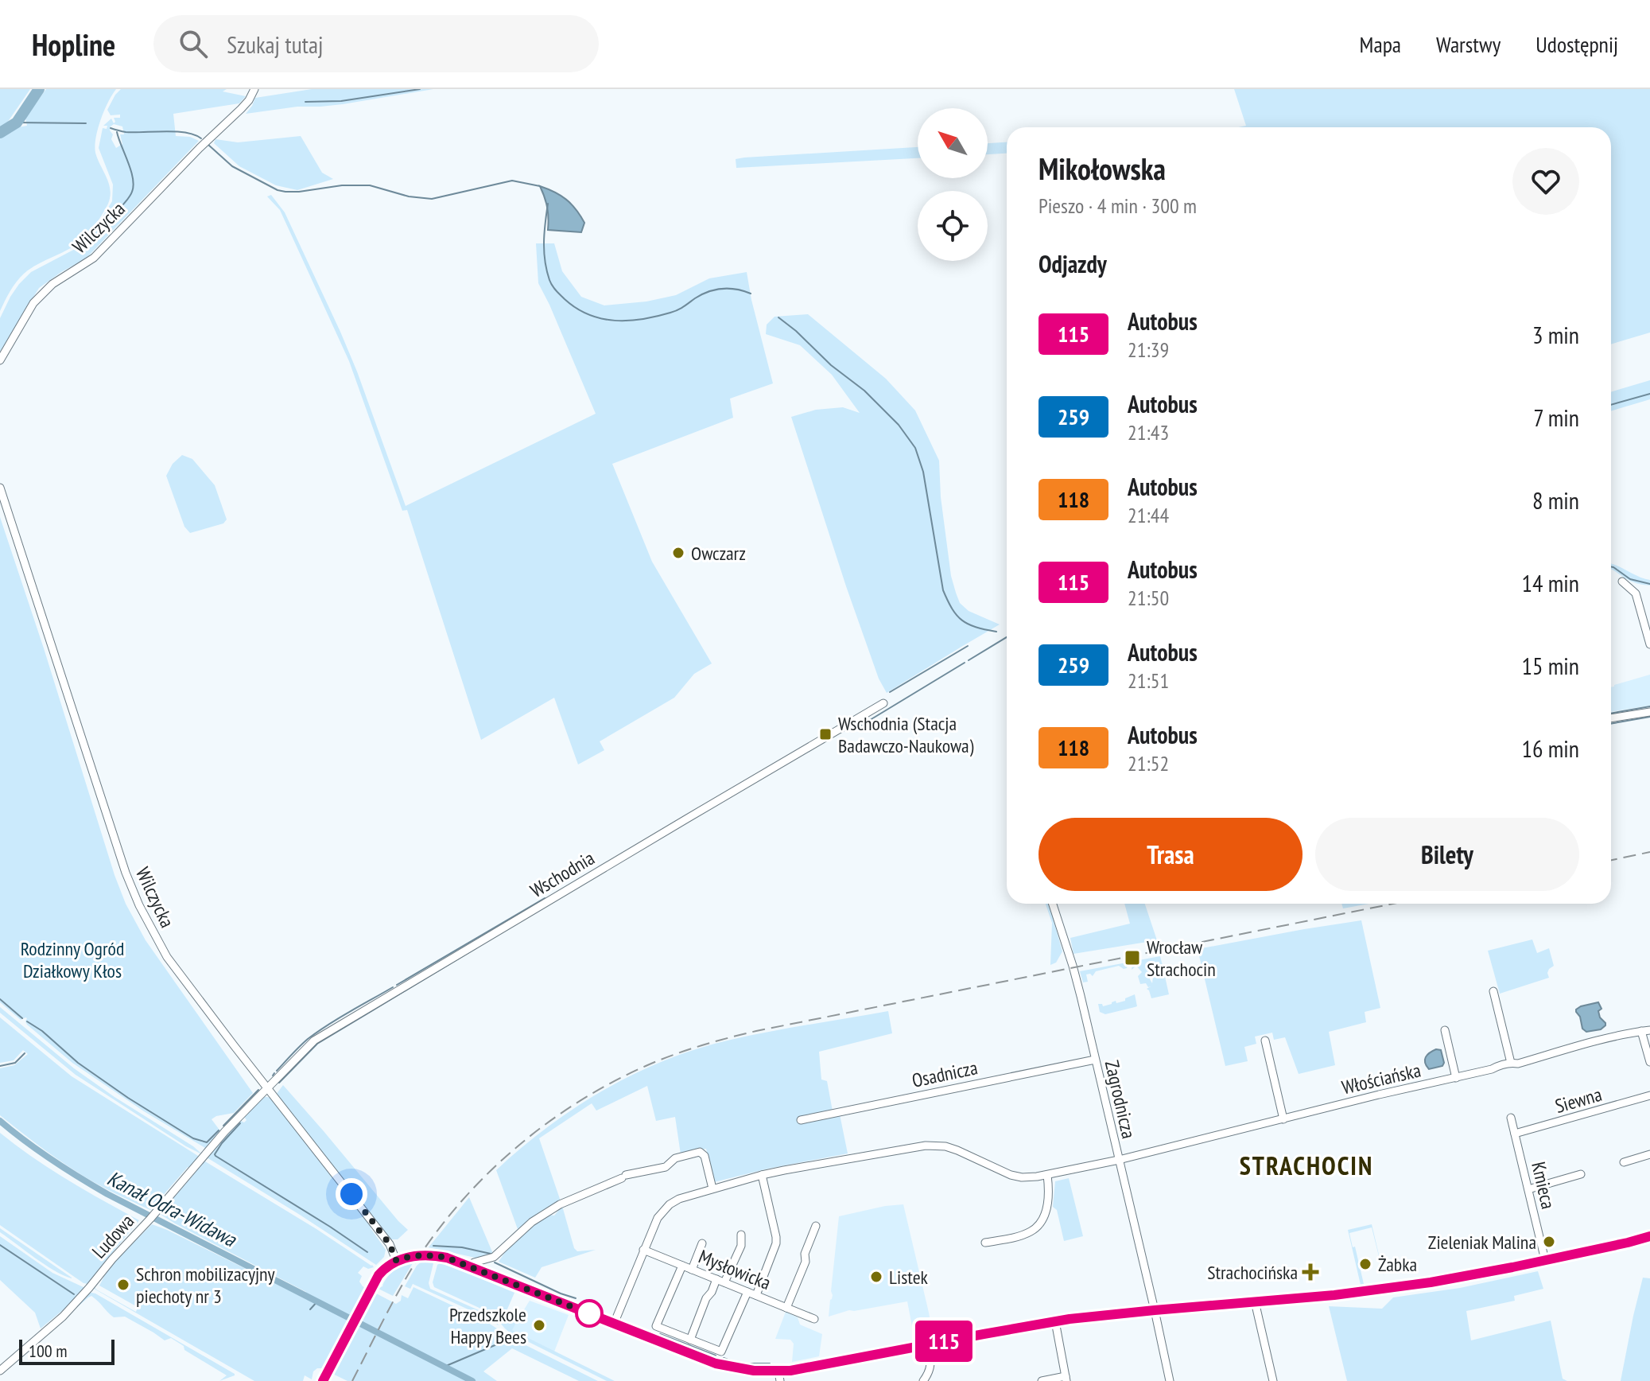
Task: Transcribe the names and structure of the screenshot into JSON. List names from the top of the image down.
{
  "streets": {
    "street": [
      "Wilczycka",
      "Wschodnia",
      "Osadnicza",
      "Włościańska",
      "Zagrodnicza",
      "Siewna",
      "Kmieca",
      "Ludowa",
      "Mysłowicka"
    ]
  },
  "crossings": [
    ["Wilczycka", "Wschodnia"],
    ["Wilczycka", "Ludowa"],
    ["Wschodnia", "Ludowa"],
    ["Osadnicza", "Zagrodnicza"],
    ["Włościańska", "Zagrodnicza"],
    ["Włościańska", "Mysłowicka"],
    ["Siewna", "Kmieca"]
  ],
  "districts": ["STRACHOCIN"],
  "water": ["Kanał Odra-Widawa"],
  "parks": ["Rodzinny Ogród Działkowy Kłos"],
  "places": {
    "other": [
      "Owczarz",
      "Zieleniak Malina",
      "Żabka",
      "Listek",
      "Schron mobilizacyjny piechoty nr 3",
      "Przedszkole Happy Bees"
    ],
    "transit": ["Wschodnia (Stacja Badawczo-Naukowa)", "Wrocław Strachocin"],
    "health": ["Strachocińska"]
  },
  "lines": ["bus line 115"],
  "scale_bar": "100 m",
  "north": "top left",
  "page": {
    "header": "Hopline",
    "search": "Szukaj tutaj",
    "nav": ["Mapa", "Warstwy", "Udostępnij"],
    "on_map": "115",
    "heading": [
      ["Mikołowska", "Pieszo · 4 min · 300 m"],
      "Odjazdy"
    ],
    "list": [
      {
        "mark": "115",
        "name": "Autobus",
        "note": "21:39",
        "value": "3 min"
      },
      {
        "mark": "259",
        "name": "Autobus",
        "note": "21:43",
        "value": "7 min"
      },
      {
        "mark": "118",
        "name": "Autobus",
        "note": "21:44",
        "value": "8 min"
      },
      {
        "mark": "115",
        "name": "Autobus",
        "note": "21:50",
        "value": "14 min"
      },
      {
        "mark": "259",
        "name": "Autobus",
        "note": "21:51",
        "value": "15 min"
      },
      {
        "mark": "118",
        "name": "Autobus",
        "note": "21:52",
        "value": "16 min"
      }
    ],
    "buttons": ["Trasa", "Bilety"],
    "scale": "100 m"
  }
}
